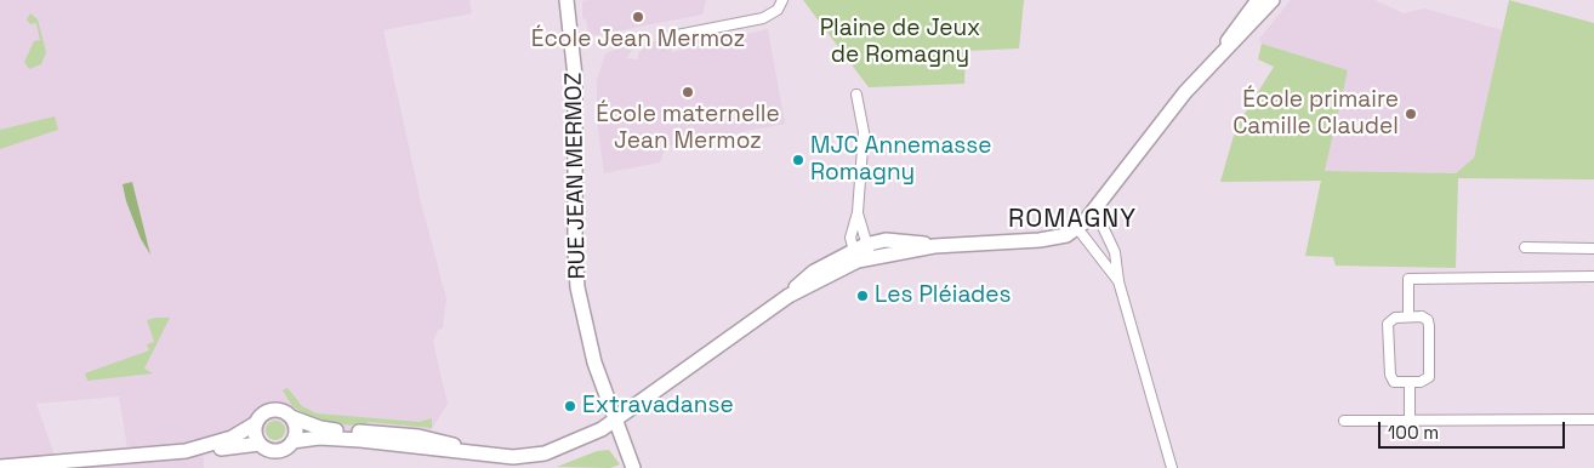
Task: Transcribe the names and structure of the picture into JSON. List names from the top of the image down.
{
  "streets": {
    "street": ["RUE JEAN MERMOZ"]
  },
  "districts": ["ROMAGNY"],
  "parks": ["Plaine de Jeux de Romagny"],
  "places": [
    "École Jean Mermoz",
    "École maternelle Jean Mermoz",
    "École primaire Camille Claudel",
    "MJC Annemasse Romagny",
    "Les Pléiades",
    "Extravadanse"
  ],
  "scale_bar": "100 m"
}
